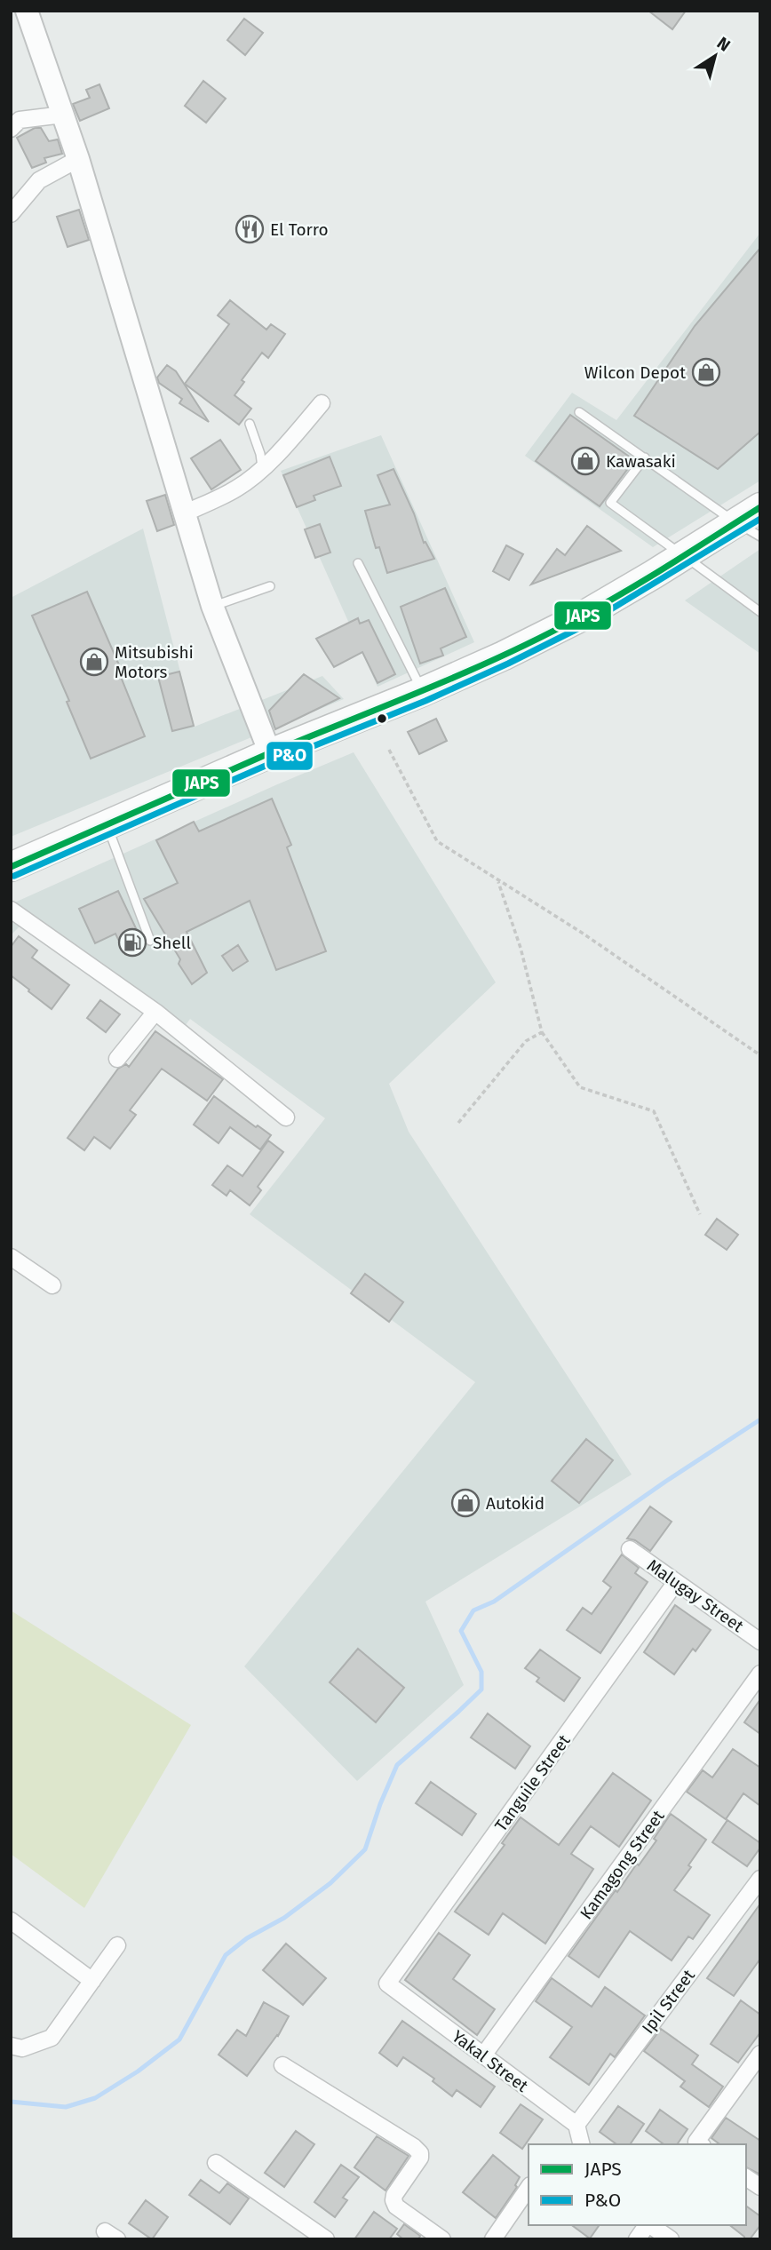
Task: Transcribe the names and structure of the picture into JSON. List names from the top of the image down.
{
  "streets": {
    "street": [
      "Malugay Street",
      "Tanguile Street",
      "Kamagong Street",
      "Ipil Street",
      "Yakal Street"
    ]
  },
  "crossings": [
    ["Malugay Street", "Tanguile Street"],
    ["Tanguile Street", "Yakal Street"],
    ["Kamagong Street", "Yakal Street"],
    ["Ipil Street", "Yakal Street"]
  ],
  "places": {
    "restaurant": ["El Torro"],
    "shop": [
      "Wilcon Depot",
      "Kawasaki",
      "Mitsubishi Motors",
      "Autokid"
    ],
    "fuel station": ["Shell"]
  },
  "lines": ["transit line JAPS", "transit line P&O"],
  "legend": ["JAPS", "P&O"],
  "north": "top right"
}
